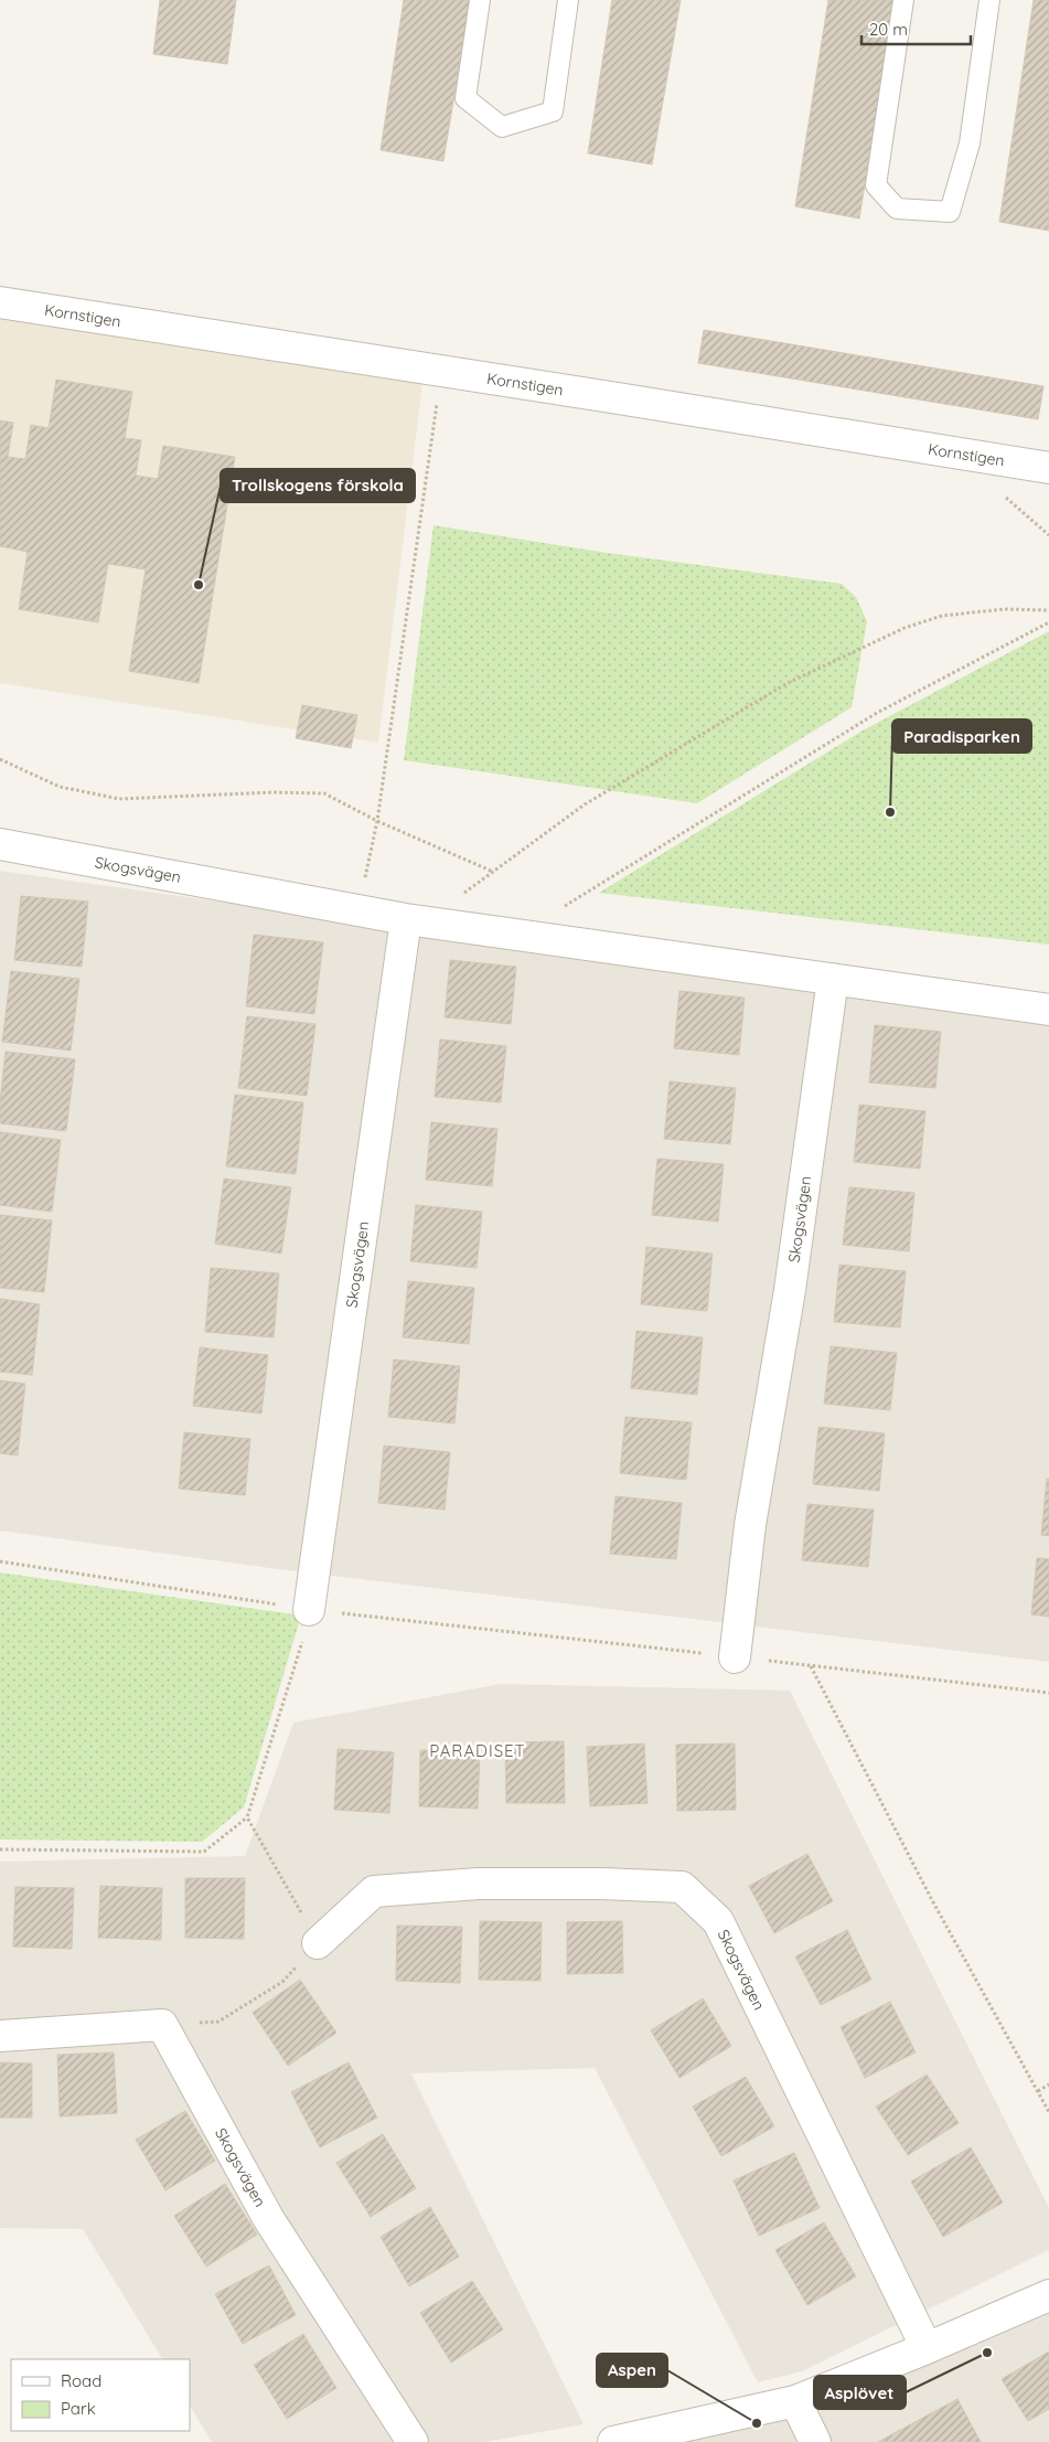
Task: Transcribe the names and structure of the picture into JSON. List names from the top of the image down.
{
  "streets": {
    "street": ["Kornstigen", "Skogsvägen"]
  },
  "districts": ["PARADISET"],
  "places": [
    "Trollskogens förskola",
    "Paradisparken",
    "Asplövet",
    "Aspen"
  ],
  "legend": ["Road", "Park"],
  "scale_bar": "20 m"
}
